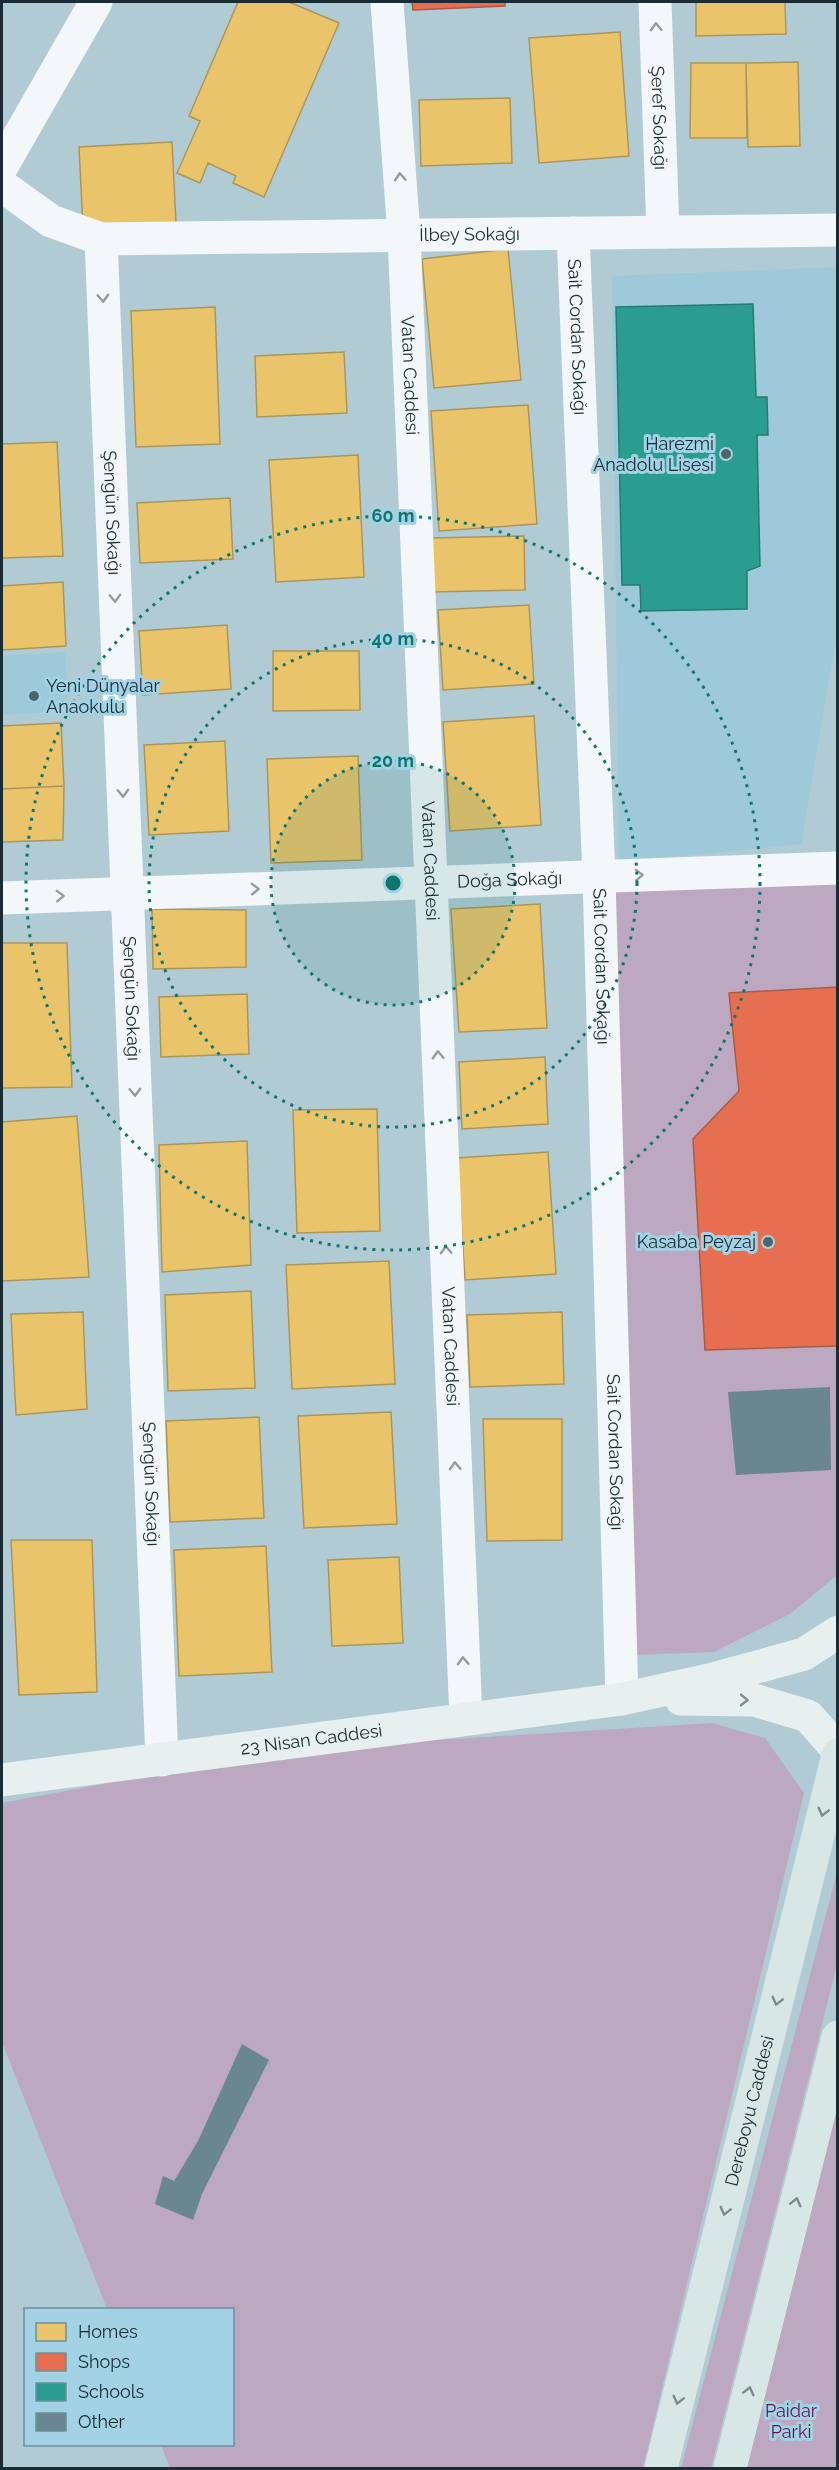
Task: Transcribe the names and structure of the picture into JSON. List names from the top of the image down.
{
  "streets": {
    "main road": ["Dereboyu Caddesi"],
    "street": [
      "Şeref Sokağı",
      "İlbey Sokağı",
      "Sait Cordan Sokağı",
      "Vatan Caddesi",
      "Şengün Sokağı",
      "Doğa Sokağı",
      "23 Nisan Caddesi"
    ]
  },
  "crossings": [
    ["Şeref Sokağı", "İlbey Sokağı"],
    ["İlbey Sokağı", "Sait Cordan Sokağı"],
    ["İlbey Sokağı", "Vatan Caddesi"],
    ["İlbey Sokağı", "Şengün Sokağı"],
    ["Sait Cordan Sokağı", "Doğa Sokağı"],
    ["Sait Cordan Sokağı", "23 Nisan Caddesi"],
    ["Vatan Caddesi", "Doğa Sokağı"],
    ["Vatan Caddesi", "23 Nisan Caddesi"],
    ["Şengün Sokağı", "Doğa Sokağı"],
    ["Şengün Sokağı", "23 Nisan Caddesi"]
  ],
  "one_way": [
    "Şeref Sokağı",
    "Vatan Caddesi",
    "Şengün Sokağı",
    "Doğa Sokağı"
  ],
  "parks": ["Paidar Parki"],
  "places": ["Harezmi Anadolu Lisesi", "Yeni Dünyalar Anaokulu", "Kasaba Peyzaj"],
  "legend": [
    "Homes",
    "Shops",
    "Schools",
    "Other"
  ],
  "rings": ["60 m", "40 m", "20 m"]
}
